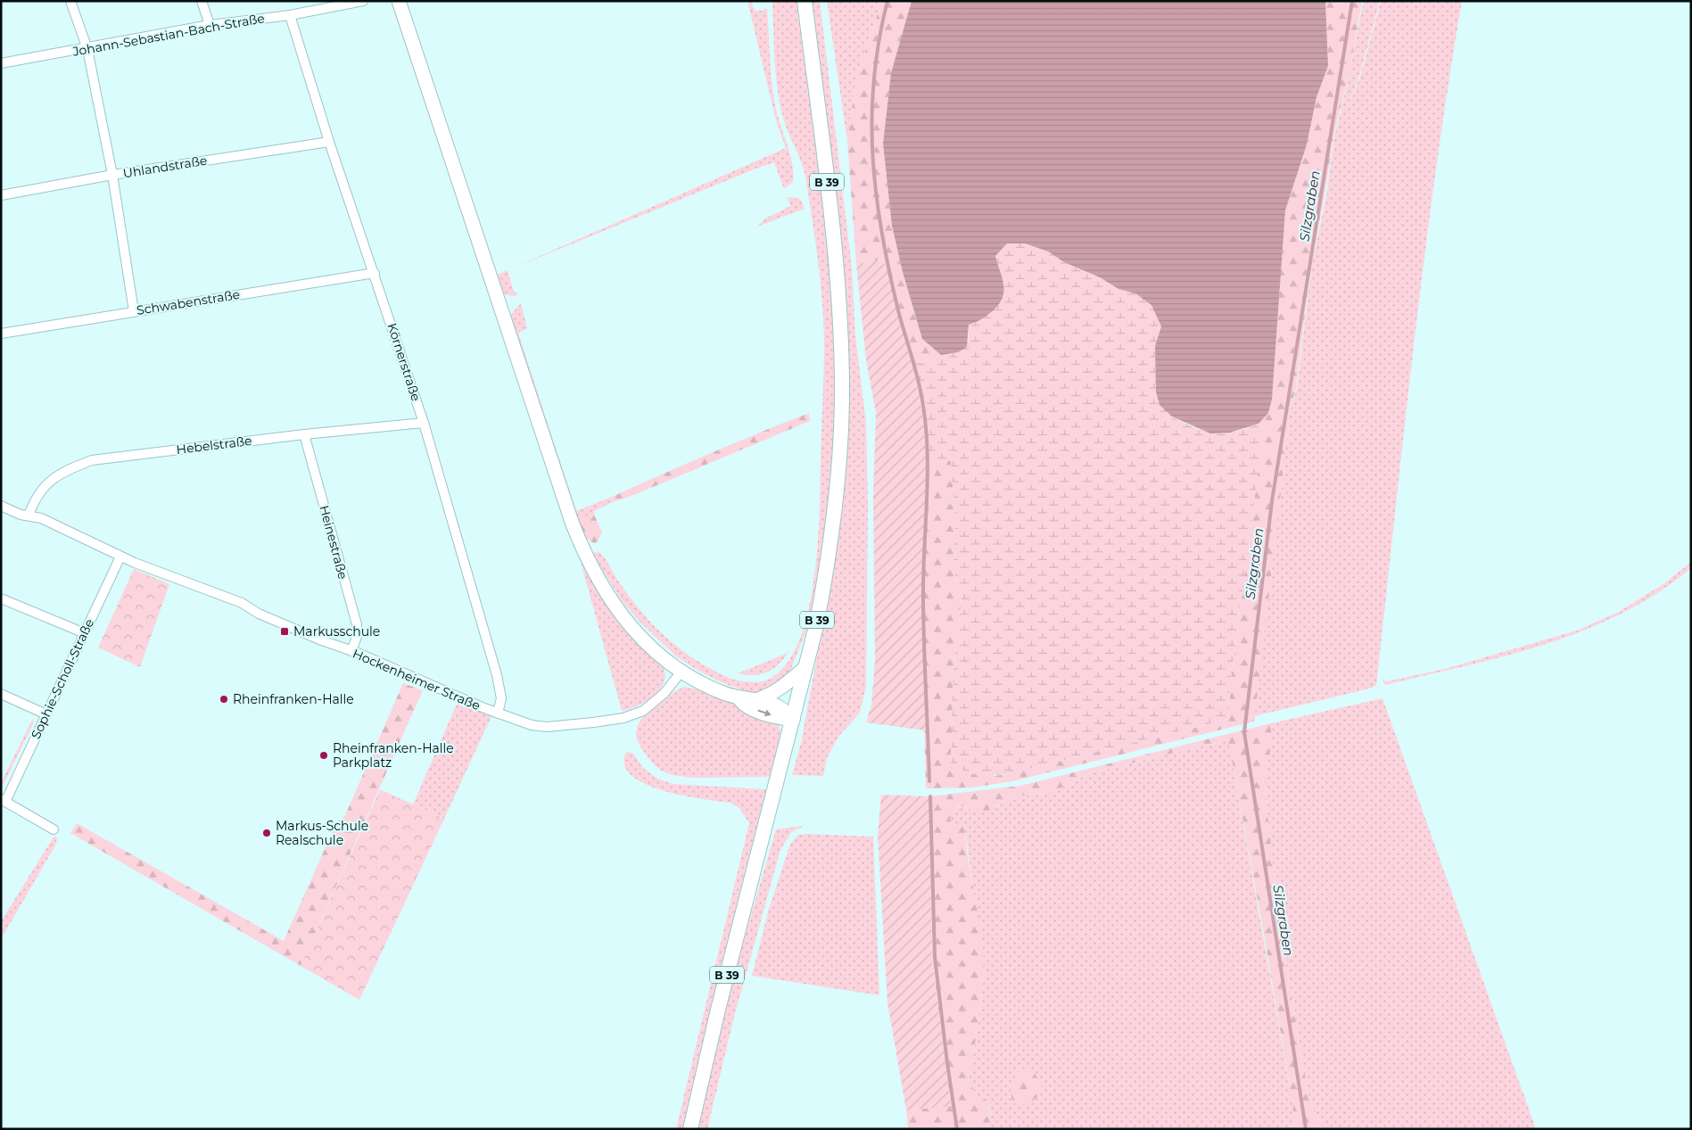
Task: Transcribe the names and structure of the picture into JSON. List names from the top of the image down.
{
  "streets": {
    "main road": ["B 39"],
    "street": [
      "Johann-Sebastian-Bach-Straße",
      "Uhlandstraße",
      "Schwabenstraße",
      "Körnerstraße",
      "Hebelstraße",
      "Heinestraße",
      "Sophie-Scholl-Straße",
      "Hockenheimer Straße"
    ]
  },
  "crossings": [
    ["Johann-Sebastian-Bach-Straße", "Körnerstraße"],
    ["Uhlandstraße", "Körnerstraße"],
    ["Schwabenstraße", "Körnerstraße"],
    ["Körnerstraße", "Hebelstraße"],
    ["Körnerstraße", "Hockenheimer Straße"],
    ["Hebelstraße", "Heinestraße"],
    ["Hebelstraße", "Hockenheimer Straße"],
    ["Heinestraße", "Hockenheimer Straße"],
    ["Sophie-Scholl-Straße", "Hockenheimer Straße"]
  ],
  "water": ["Silzgraben"],
  "places": {
    "transit": ["Markusschule"],
    "other": ["Rheinfranken-Halle", "Rheinfranken-Halle Parkplatz", "Markus-Schule Realschule"]
  }
}
